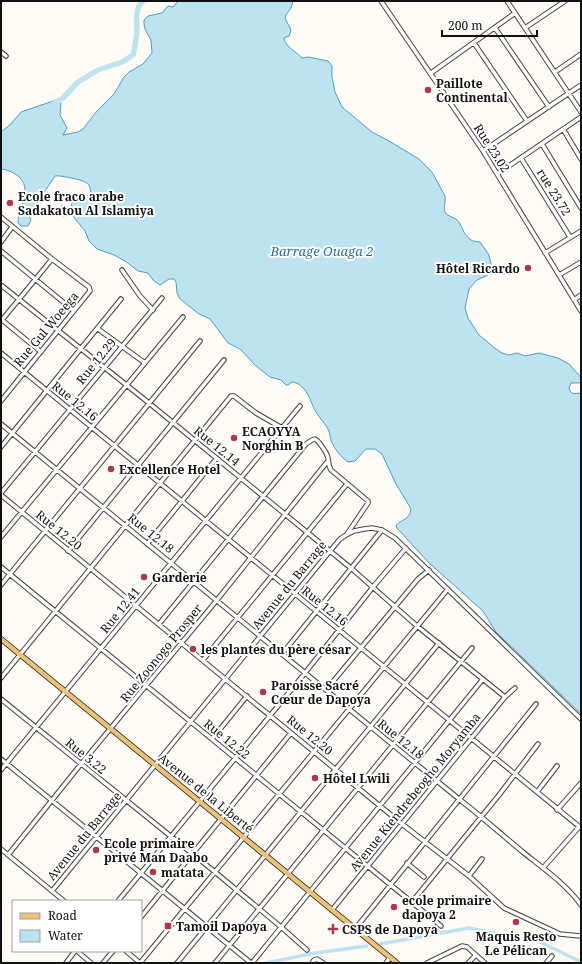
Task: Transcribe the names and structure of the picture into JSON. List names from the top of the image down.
{
  "streets": {
    "main road": ["Avenue de la Liberté"],
    "street": [
      "Rue 23.02",
      "rue 23.72",
      "Rue Gul Woeega",
      "Rue 12.29",
      "Rue 12.16",
      "Rue 12.14",
      "Rue 12.20",
      "Rue 12.18",
      "Avenue du Barrage",
      "Rue 12.41",
      "Rue Zoonogo Prosper",
      "Rue 12.22",
      "Rue 3.22",
      "Avenue Kiendrebeogho Moryamba"
    ]
  },
  "crossings": [
    ["Rue Gul Woeega", "Rue 12.16"],
    ["Rue Gul Woeega", "Rue 12.14"],
    ["Rue 12.29", "Rue 12.16"],
    ["Rue 12.29", "Rue 12.14"],
    ["Rue 12.29", "Rue 12.20"],
    ["Rue 12.29", "Rue 12.18"],
    ["Rue 12.16", "Avenue du Barrage"],
    ["Rue 12.16", "Rue 12.41"],
    ["Rue 12.16", "Rue Zoonogo Prosper"],
    ["Rue 12.16", "Avenue Kiendrebeogho Moryamba"],
    ["Rue 12.14", "Avenue du Barrage"],
    ["Rue 12.14", "Rue 12.41"],
    ["Rue 12.14", "Rue Zoonogo Prosper"],
    ["Rue 12.14", "Avenue Kiendrebeogho Moryamba"],
    ["Rue 12.20", "Avenue du Barrage"],
    ["Rue 12.20", "Rue 12.41"],
    ["Rue 12.20", "Rue Zoonogo Prosper"],
    ["Rue 12.20", "Avenue Kiendrebeogho Moryamba"],
    ["Rue 12.18", "Avenue du Barrage"],
    ["Rue 12.18", "Rue 12.41"],
    ["Rue 12.18", "Rue Zoonogo Prosper"],
    ["Rue 12.18", "Avenue Kiendrebeogho Moryamba"],
    ["Avenue du Barrage", "Rue 12.22"],
    ["Avenue du Barrage", "Rue 3.22"],
    ["Avenue du Barrage", "Avenue de la Liberté"],
    ["Rue 12.41", "Rue 12.22"],
    ["Rue 12.41", "Rue 3.22"],
    ["Rue 12.41", "Avenue de la Liberté"],
    ["Rue Zoonogo Prosper", "Rue 12.22"],
    ["Rue Zoonogo Prosper", "Rue 3.22"],
    ["Rue Zoonogo Prosper", "Avenue de la Liberté"],
    ["Rue 12.22", "Avenue Kiendrebeogho Moryamba"],
    ["Avenue Kiendrebeogho Moryamba", "Avenue de la Liberté"]
  ],
  "water": ["Barrage Ouaga 2"],
  "places": {
    "other": [
      "Paillote Continental",
      "Ecole fraco arabe Sadakatou Al Islamiya",
      "Hôtel Ricardo",
      "ECAOYYA Norghin B",
      "Excellence Hotel",
      "Garderie",
      "les plantes du père césar",
      "Paroisse Sacré Cœur de Dapoya",
      "Hôtel Lwili",
      "Ecole primaire privé Man Daabo",
      "matata",
      "ecole primaire dapoya 2",
      "Maquis Resto Le Pélican"
    ],
    "transit": ["Tamoil Dapoya"],
    "health": ["CSPS de Dapoya"]
  },
  "legend": ["Road", "Water"],
  "scale_bar": "200 m"
}
